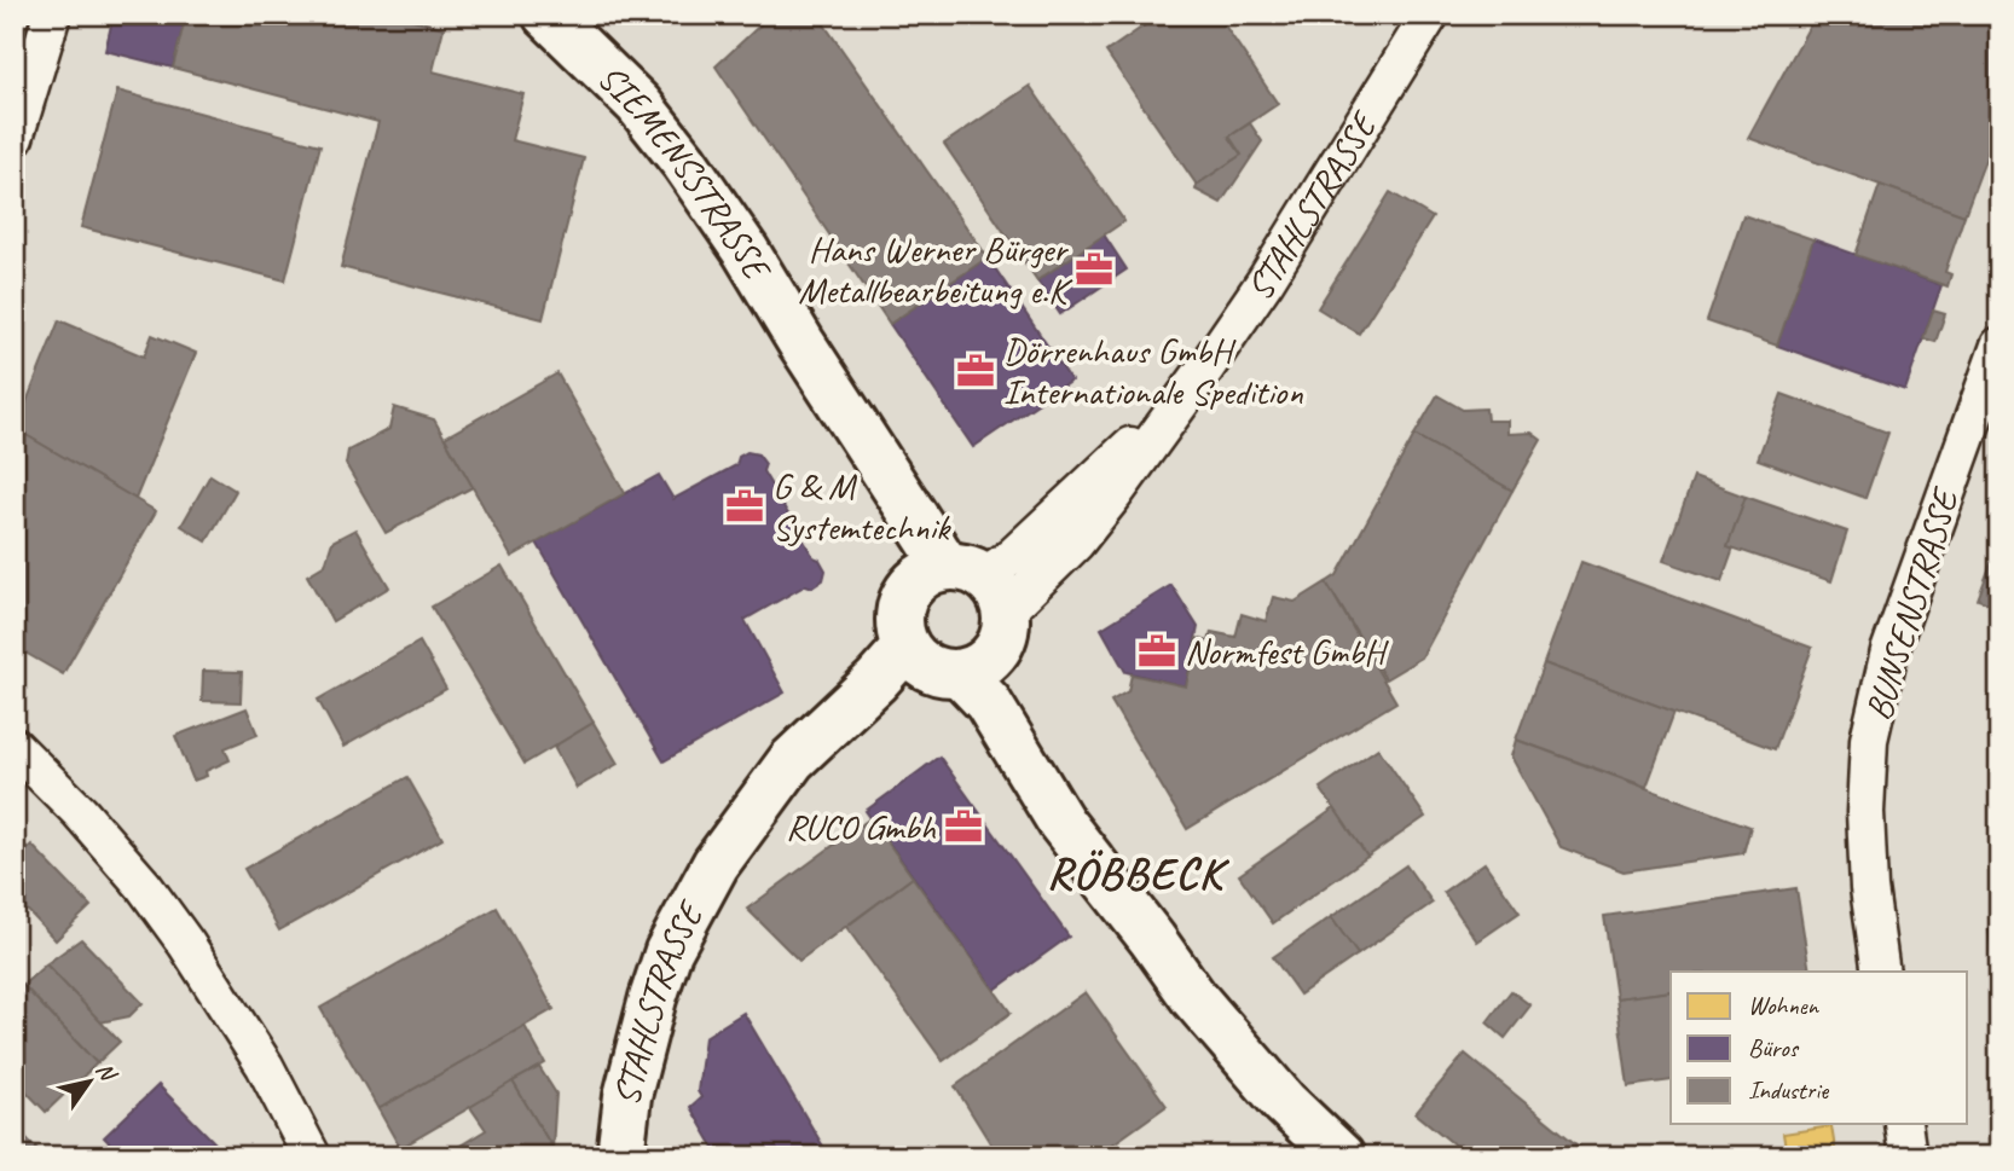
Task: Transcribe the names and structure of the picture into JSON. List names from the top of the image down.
{
  "streets": {
    "street": ["SIEMENSSTRASSE", "STAHLSTRASSE", "BUNSENSTRASSE"]
  },
  "crossings": [
    ["SIEMENSSTRASSE", "STAHLSTRASSE"]
  ],
  "districts": ["RÖBBECK"],
  "places": {
    "office": [
      "Hans Werner Bürger Metallbearbeitung e.K",
      "Dörrenhaus GmbH Internationale Spedition",
      "G & M Systemtechnik",
      "Normfest GmbH",
      "RUCO Gmbh"
    ]
  },
  "legend": ["Wohnen", "Büros", "Industrie"],
  "north": "top right"
}
